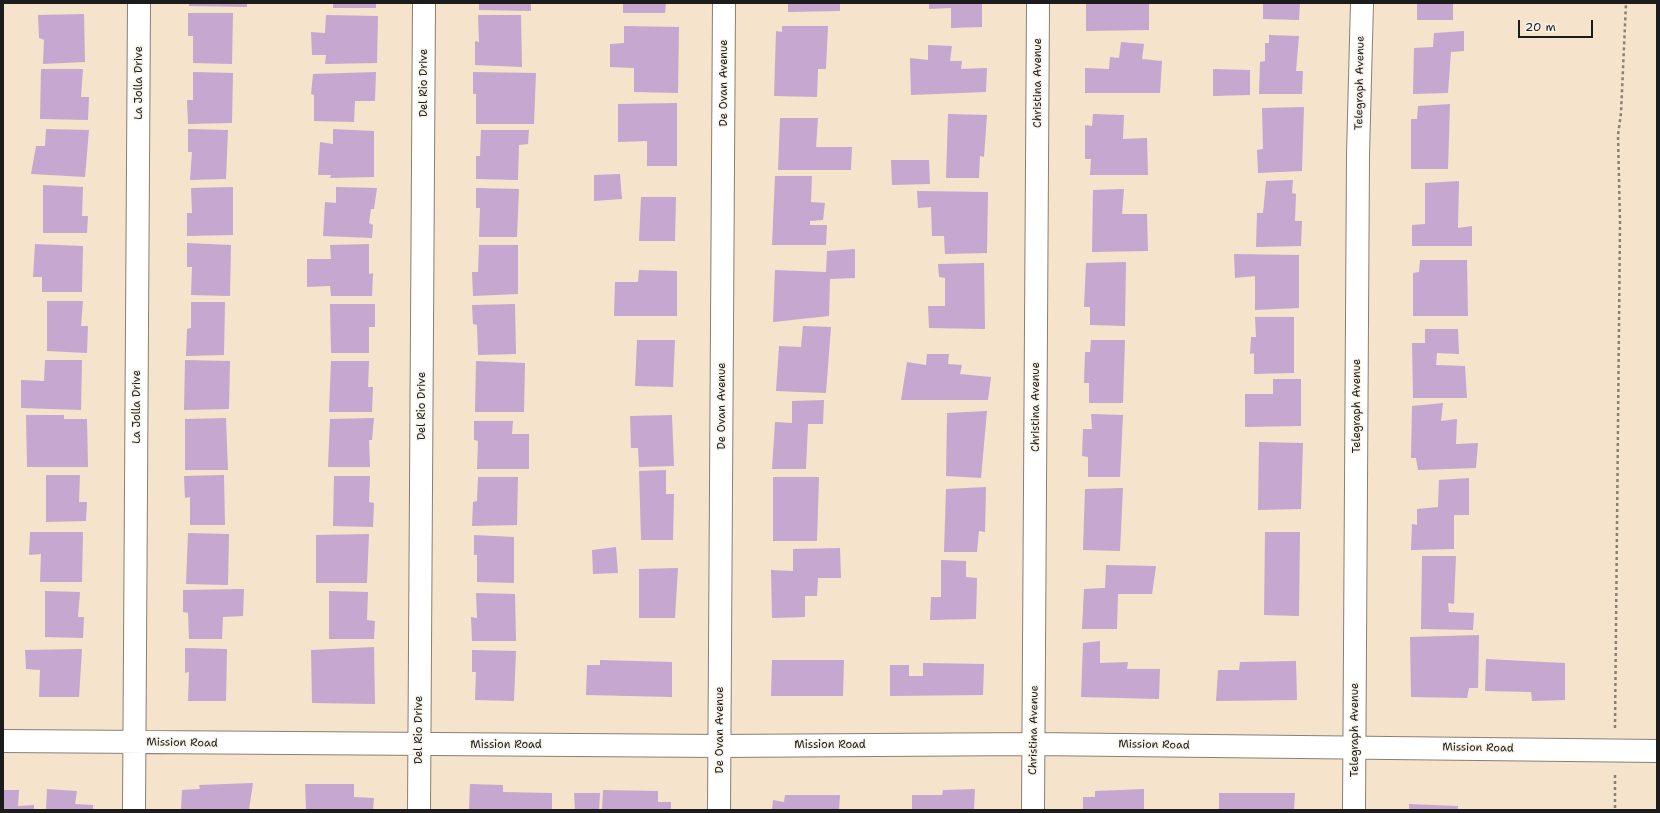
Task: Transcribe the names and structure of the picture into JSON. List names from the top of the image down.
{
  "streets": {
    "street": [
      "La Jolla Drive",
      "Del Rio Drive",
      "De Ovan Avenue",
      "Christina Avenue",
      "Telegraph Avenue",
      "Mission Road"
    ]
  },
  "crossings": [
    ["La Jolla Drive", "Mission Road"],
    ["Del Rio Drive", "Mission Road"],
    ["De Ovan Avenue", "Mission Road"],
    ["Christina Avenue", "Mission Road"],
    ["Telegraph Avenue", "Mission Road"]
  ],
  "scale_bar": "20 m"
}
